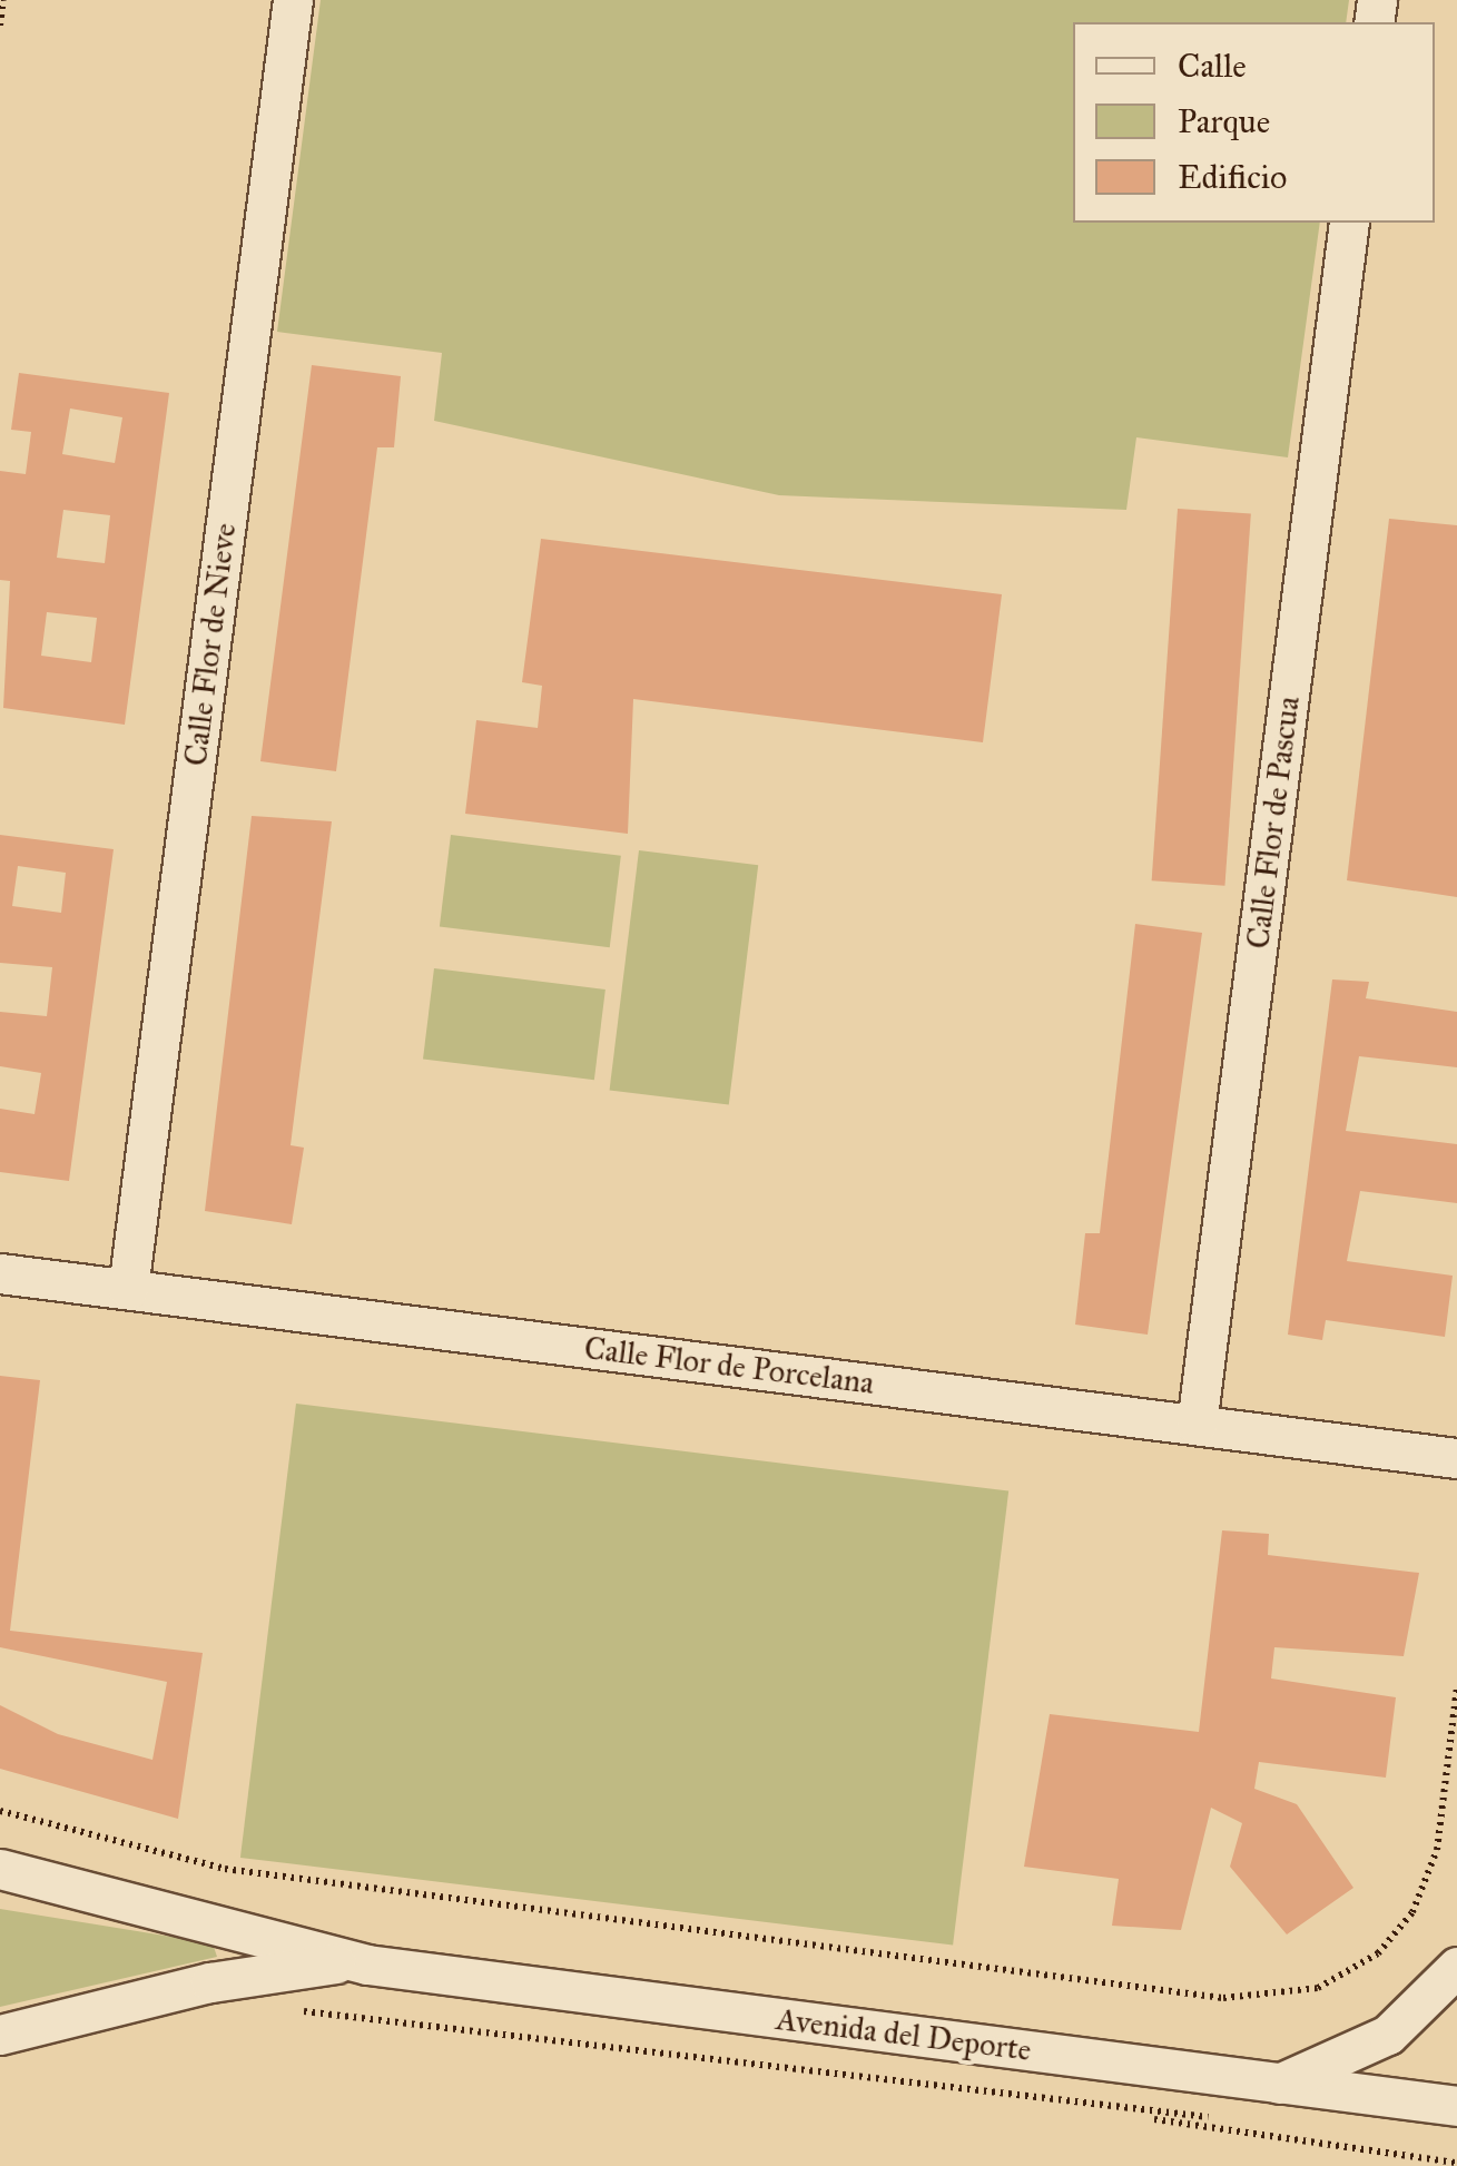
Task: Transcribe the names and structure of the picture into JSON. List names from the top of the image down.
{
  "streets": {
    "street": [
      "Calle Flor de Nieve",
      "Calle Flor de Pascua",
      "Calle Flor de Porcelana",
      "Avenida del Deporte"
    ]
  },
  "crossings": [
    ["Calle Flor de Nieve", "Calle Flor de Porcelana"],
    ["Calle Flor de Pascua", "Calle Flor de Porcelana"]
  ],
  "legend": ["Calle", "Parque", "Edificio"]
}
